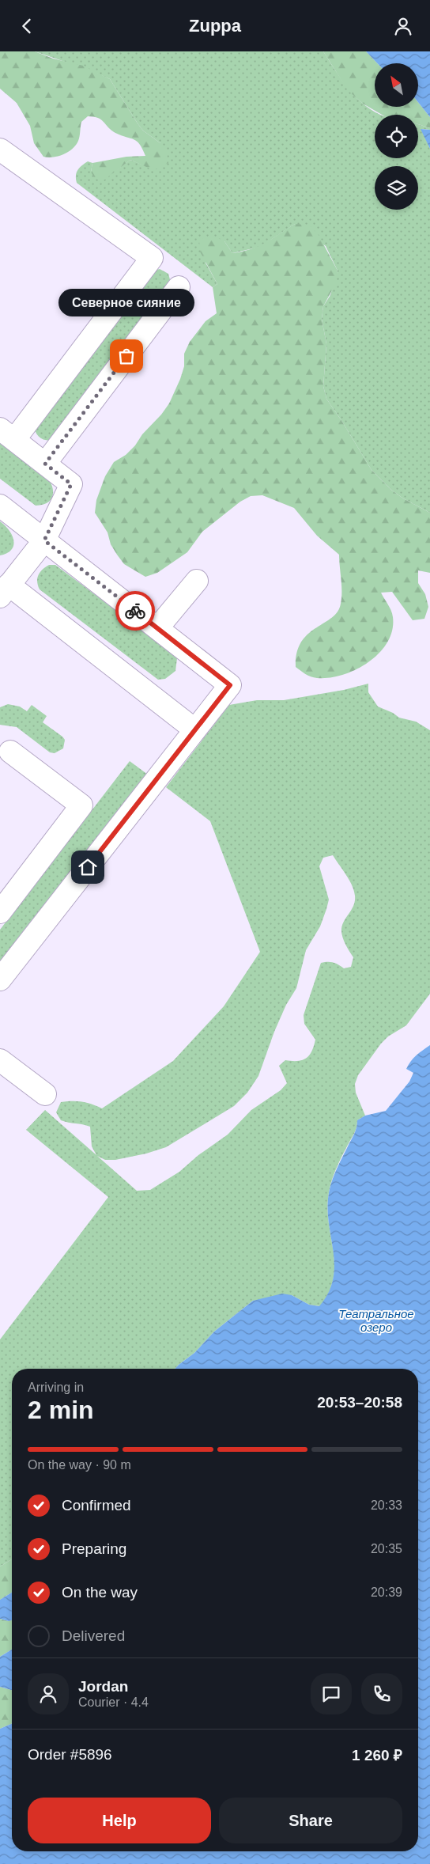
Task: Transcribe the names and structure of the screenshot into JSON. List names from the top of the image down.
{
  "water": ["Театральное озеро"],
  "places": ["Северное сияние"],
  "north": "top left",
  "page": {
    "header": "Zuppa",
    "bubble": "Северное сияние",
    "heading": ["2 min", "Arriving in", "20:53–20:58"],
    "panel": [
      "Jordan",
      "Courier · 4.4",
      "Order #5896",
      "1 260 ₽"
    ],
    "bar": "On the way · 90 m",
    "list": [
      ["Confirmed", "20:33"],
      ["Preparing", "20:35"],
      ["On the way", "20:39"],
      "Delivered"
    ],
    "buttons": ["Help", "Share"]
  }
}
